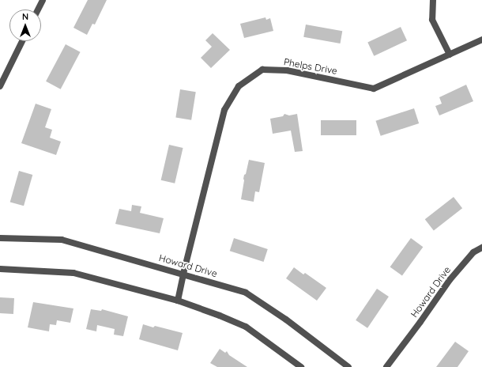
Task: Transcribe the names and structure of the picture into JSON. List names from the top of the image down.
{
  "streets": {
    "street": ["Phelps Drive", "Howard Drive"]
  },
  "crossings": [
    ["Phelps Drive", "Howard Drive"]
  ],
  "north": "top"
}
